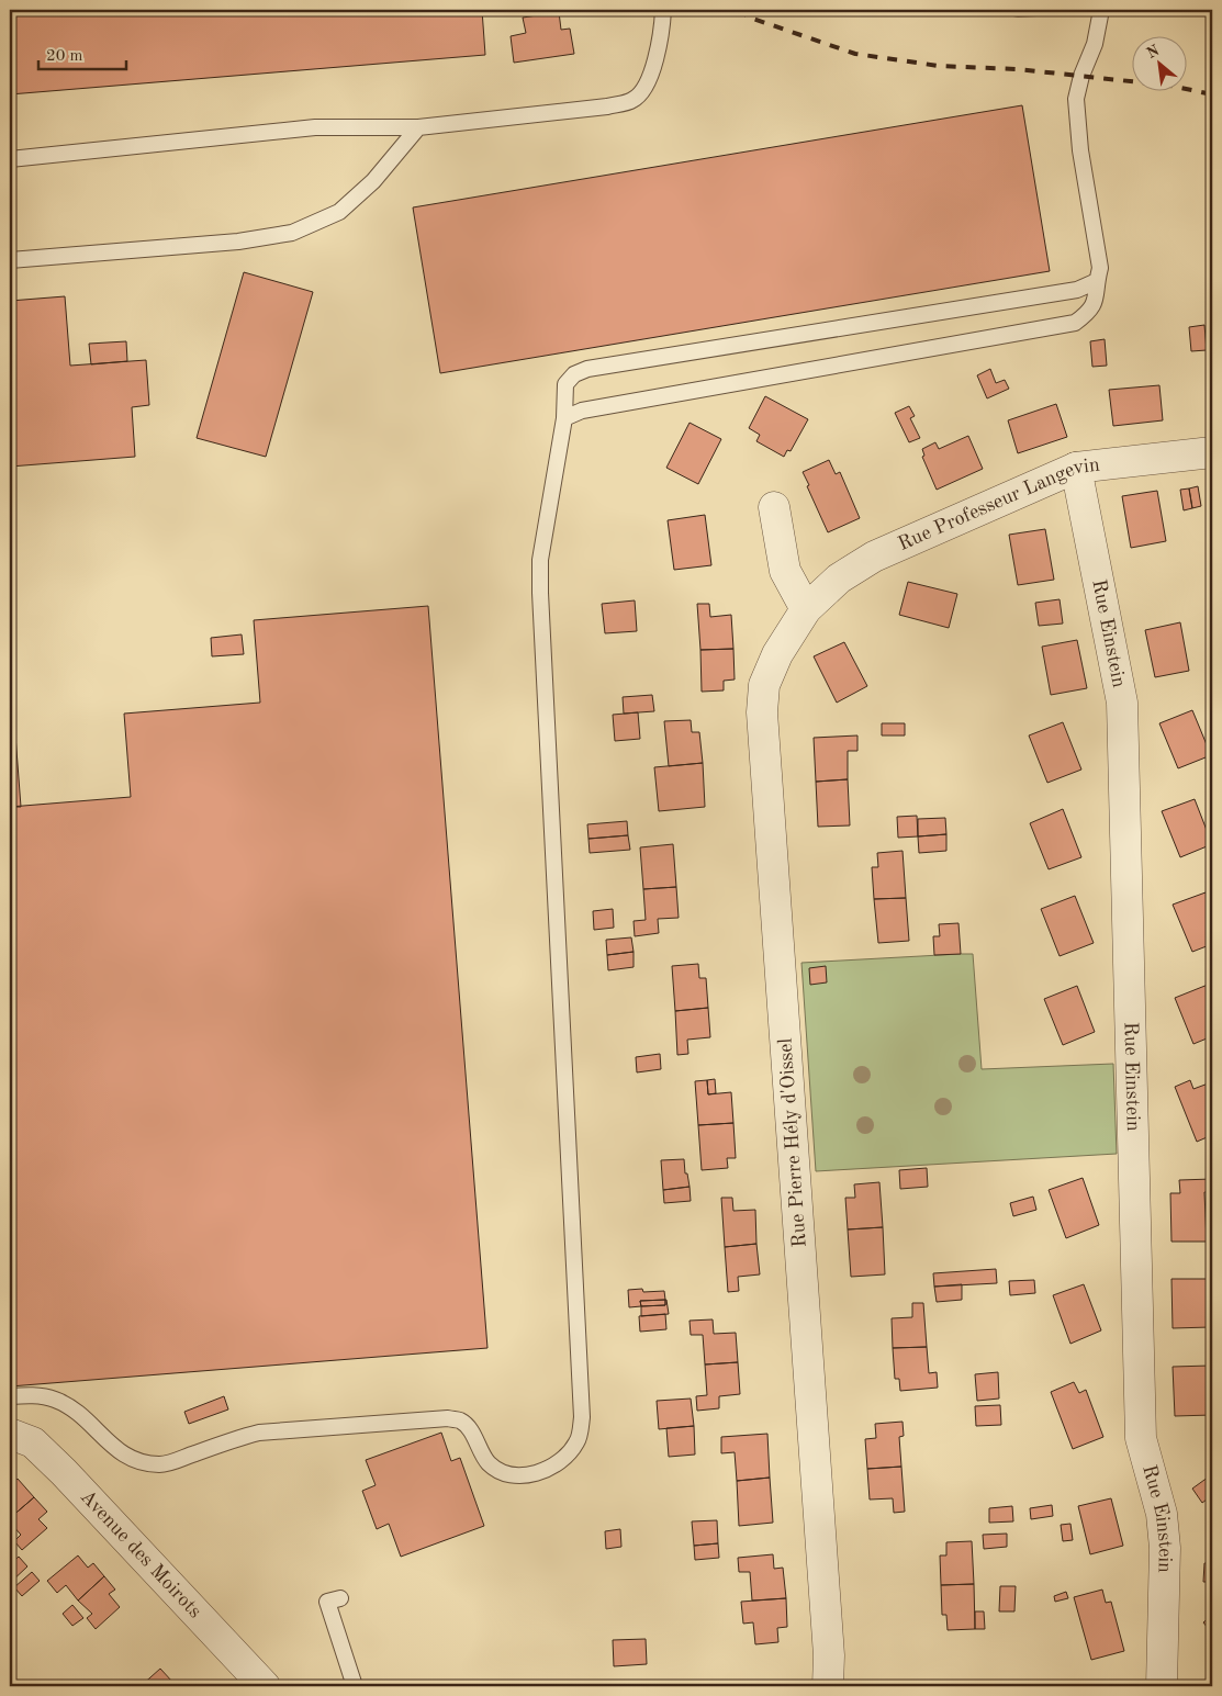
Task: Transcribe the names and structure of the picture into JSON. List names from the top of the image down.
{
  "streets": {
    "street": [
      "Rue Professeur Langevin",
      "Rue Einstein",
      "Rue Pierre Hély d'Oissel",
      "Avenue des Moirots"
    ]
  },
  "crossings": [
    ["Rue Professeur Langevin", "Rue Einstein"],
    ["Rue Professeur Langevin", "Rue Pierre Hély d'Oissel"]
  ],
  "scale_bar": "20 m",
  "north": "top left"
}
